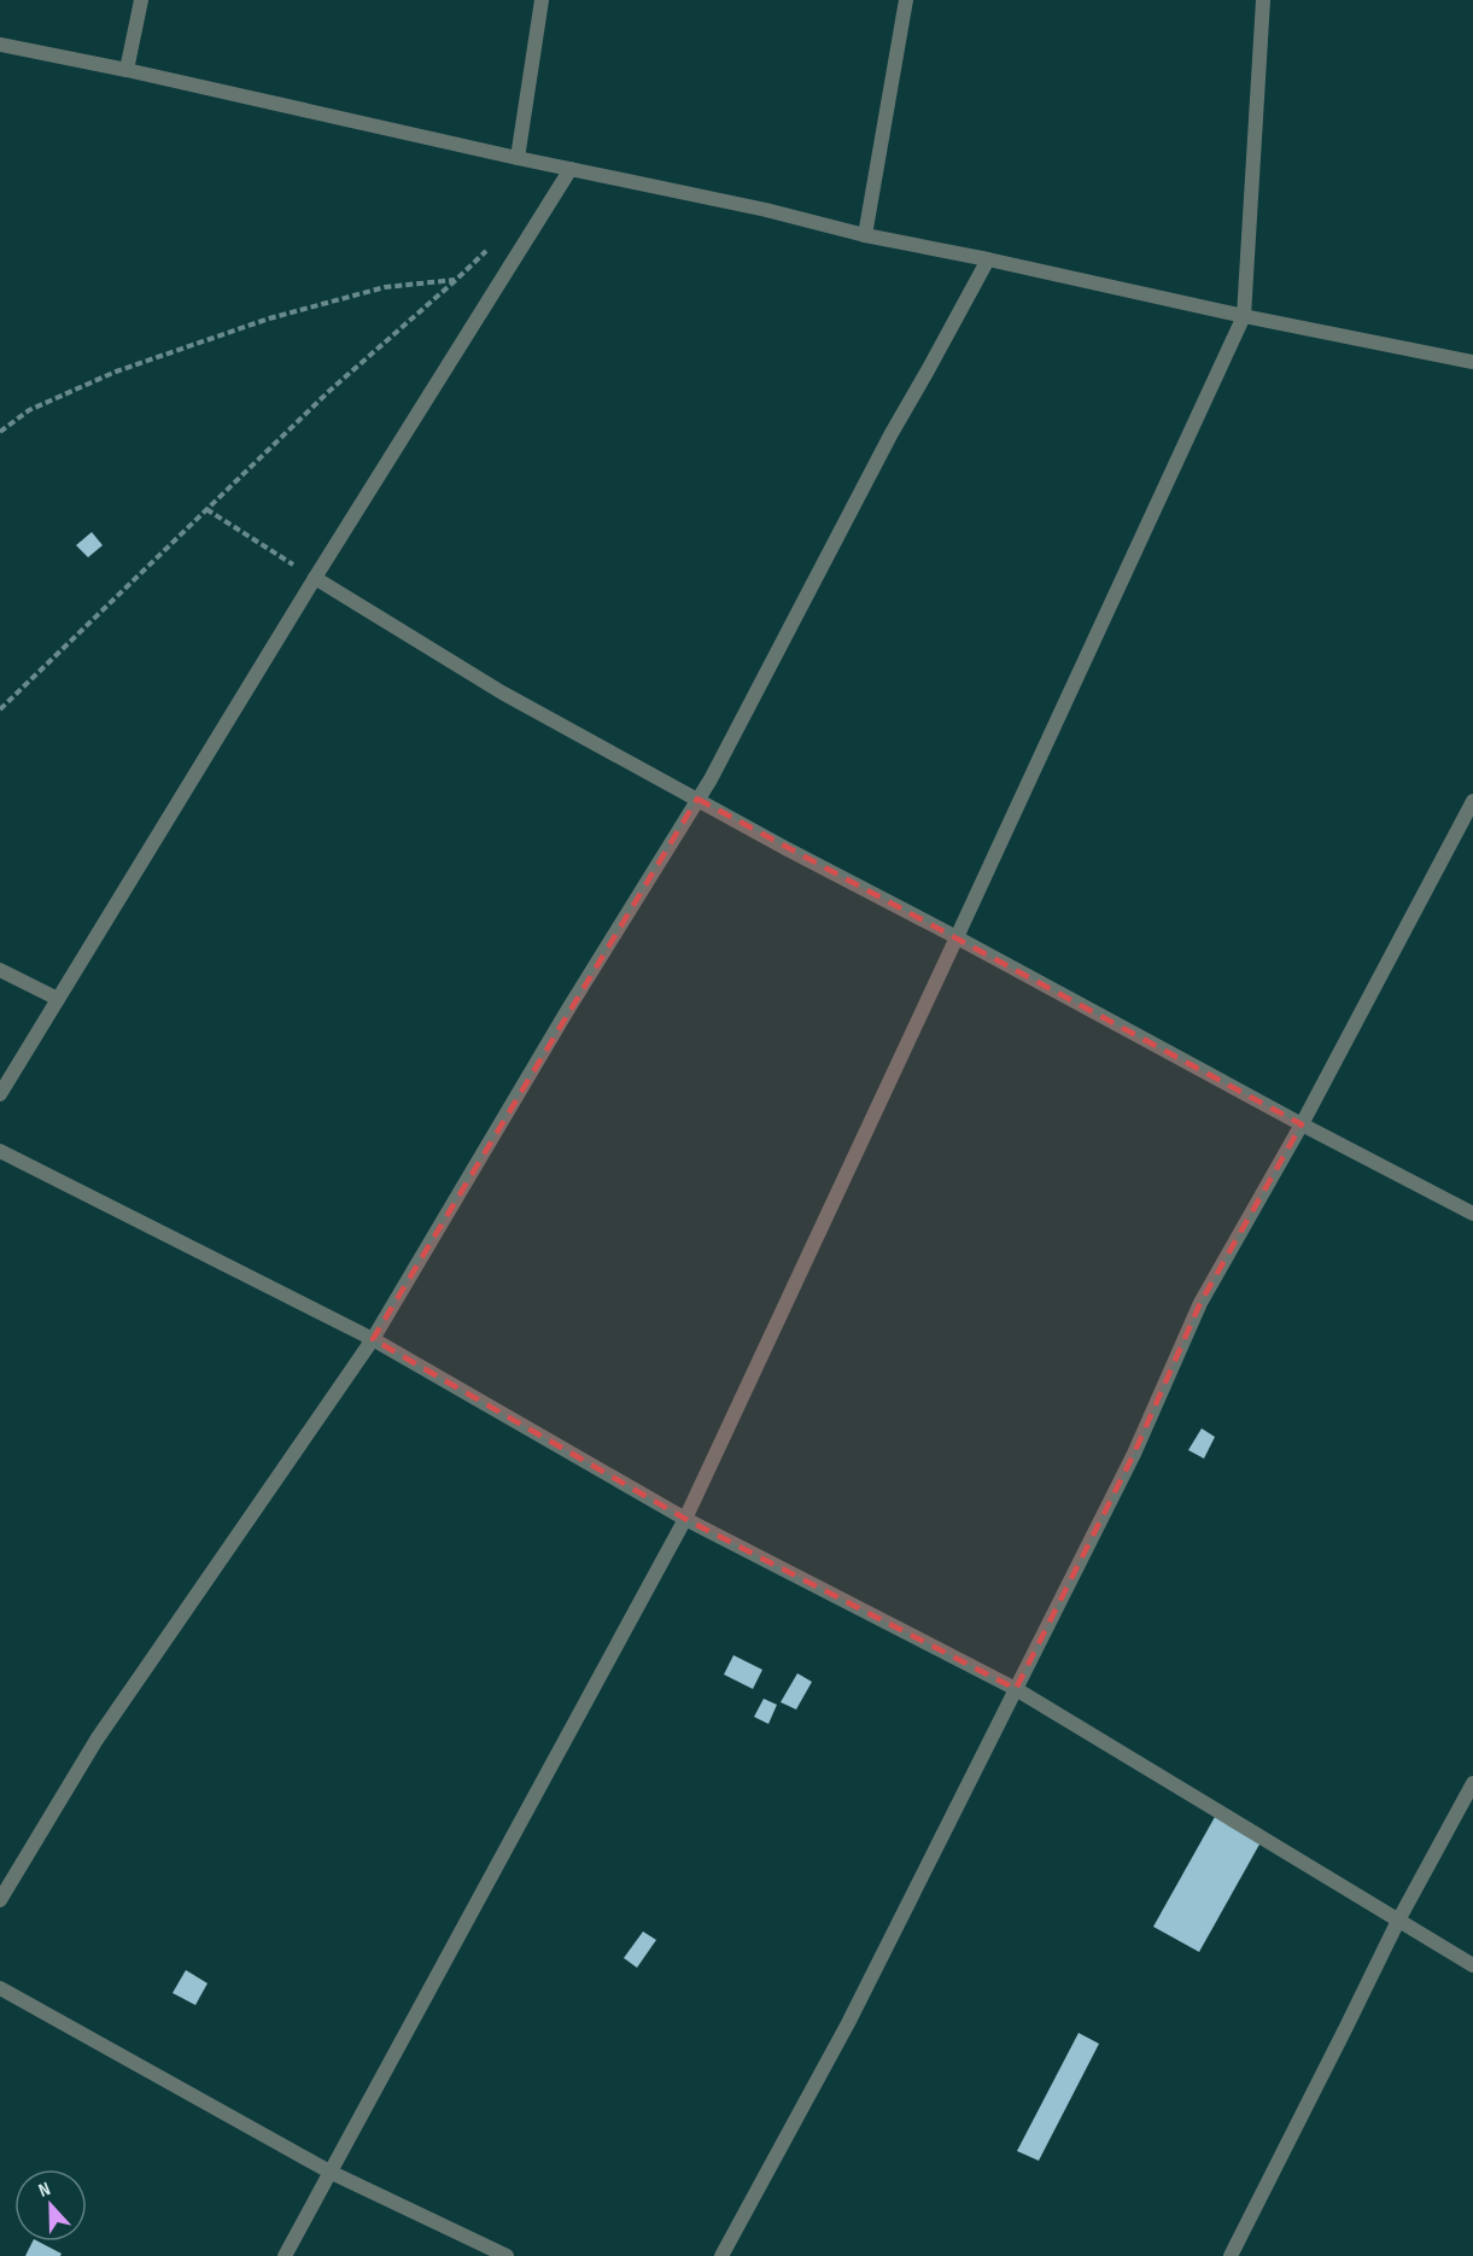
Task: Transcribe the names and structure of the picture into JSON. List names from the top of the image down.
{
  "north": "top"
}
